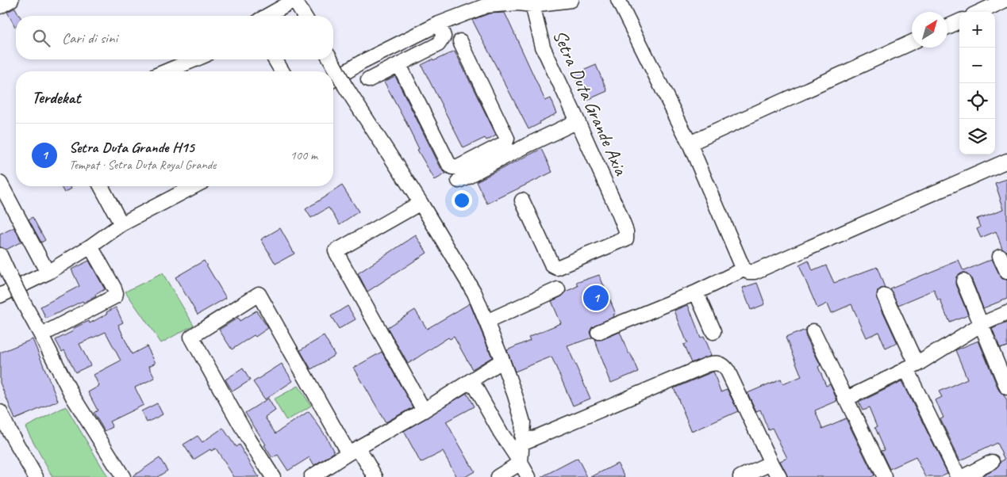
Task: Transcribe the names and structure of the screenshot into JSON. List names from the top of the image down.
{
  "streets": {
    "street": ["Setra Duta Grande Axia"]
  },
  "north": "top right",
  "page": {
    "map_buttons": ["+", "−"],
    "search": "Cari di sini",
    "heading": "Terdekat",
    "list": [
      {
        "mark": "1",
        "name": "Setra Duta Grande H15",
        "note": "Tempat · Setra Duta Royal Grande",
        "value": "100 m"
      }
    ],
    "pins": "1"
  }
}
